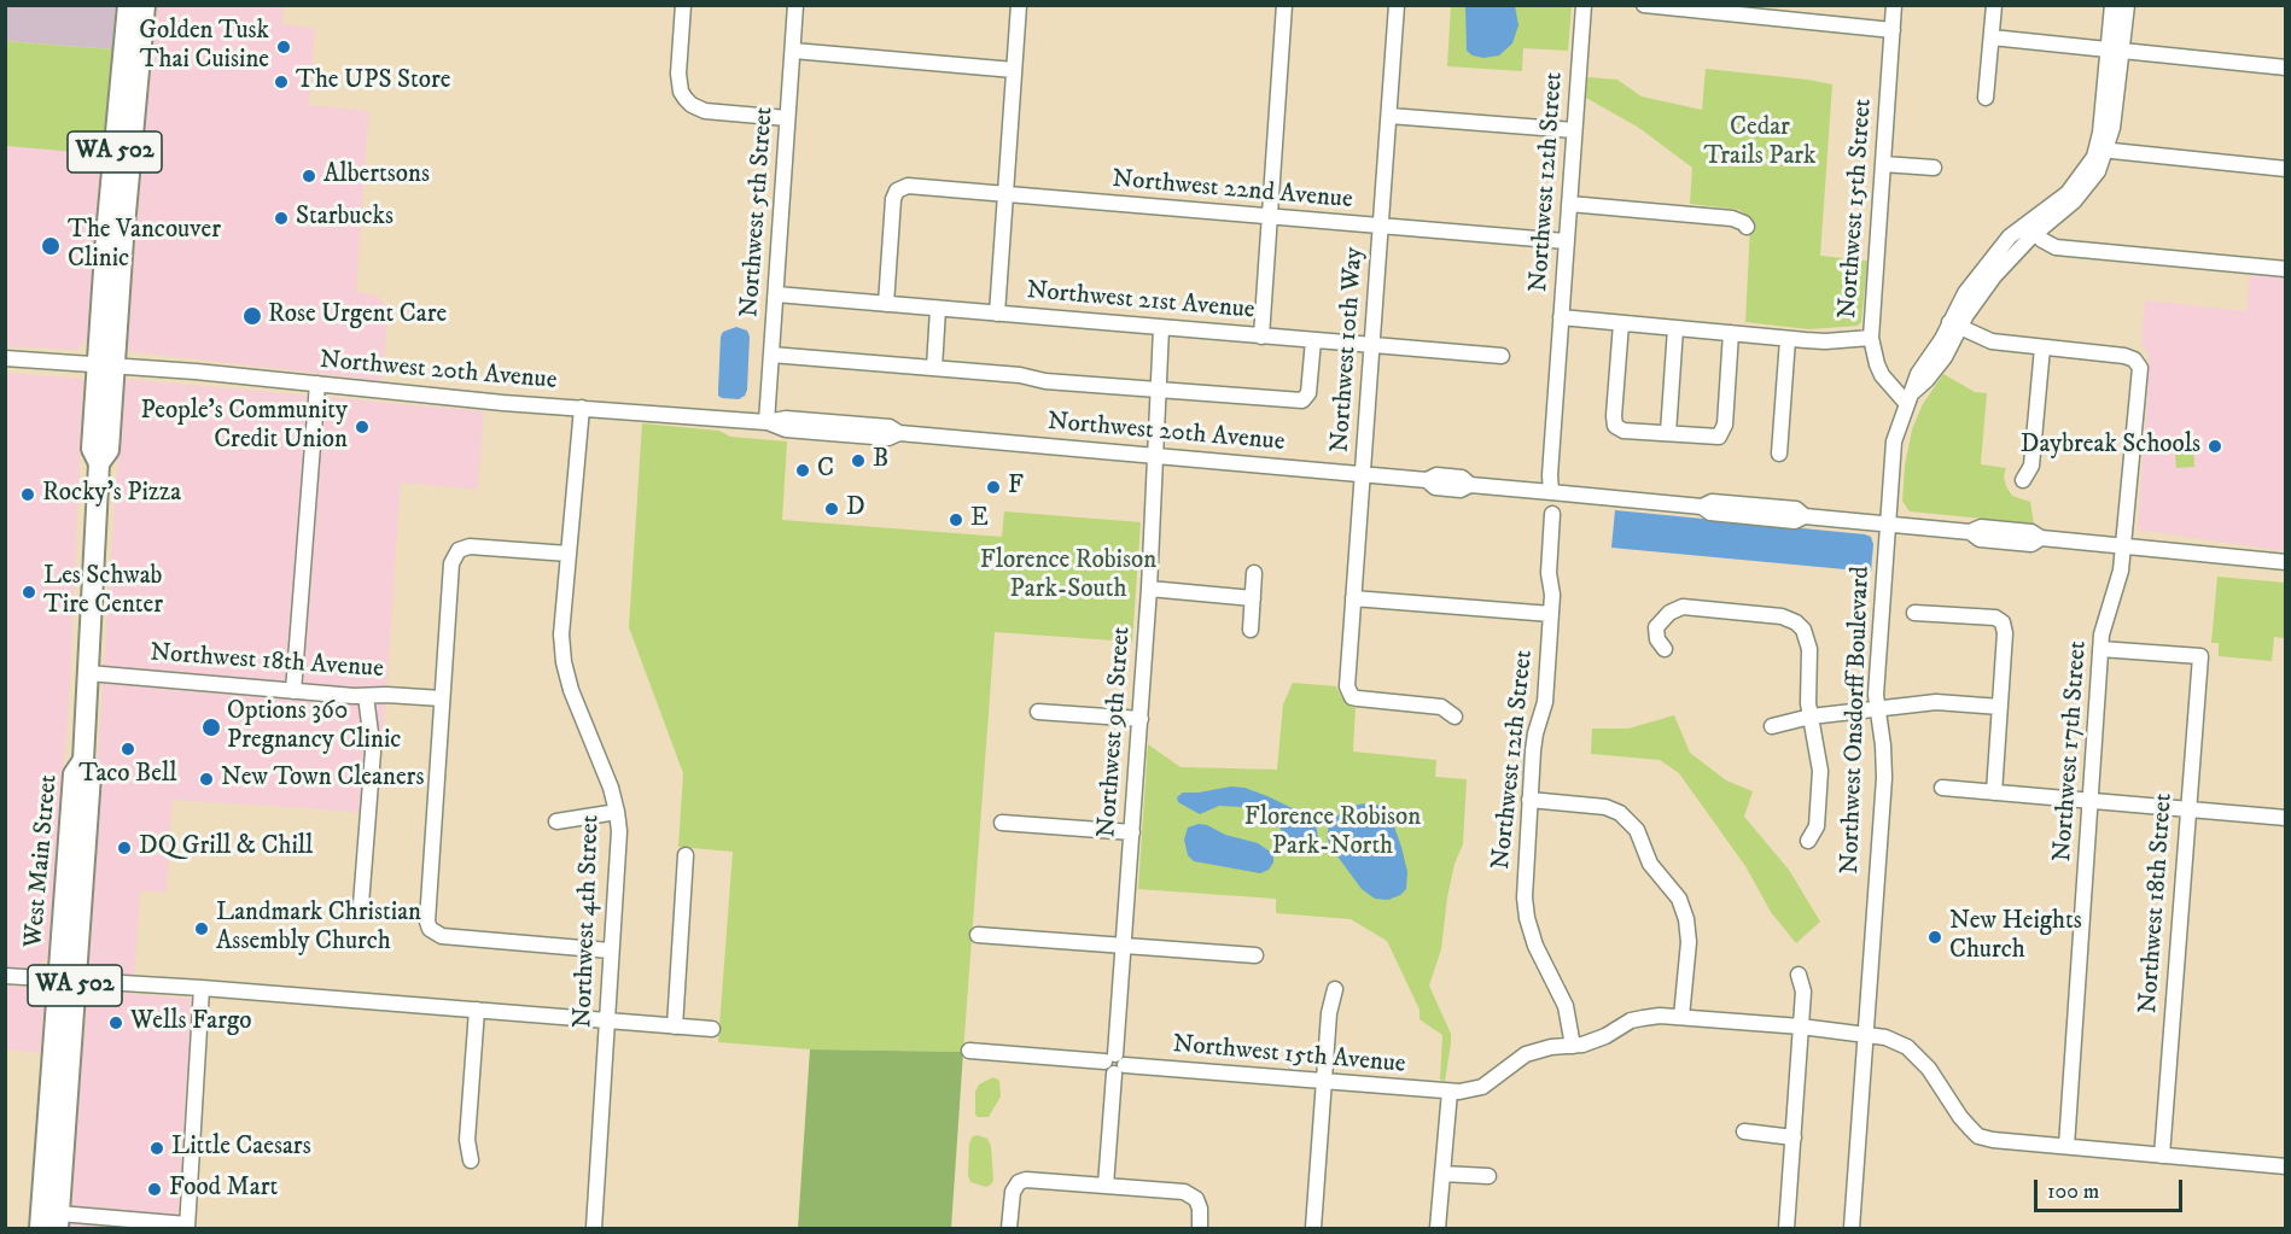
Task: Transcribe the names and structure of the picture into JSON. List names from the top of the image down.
{
  "streets": {
    "highway": ["WA 502", "West Main Street"],
    "street": [
      "Northwest 12th Street",
      "Northwest 22nd Avenue",
      "Northwest 15th Street",
      "Northwest 5th Street",
      "Northwest 21st Avenue",
      "Northwest 10th Way",
      "Northwest 20th Avenue",
      "Northwest 18th Avenue",
      "Northwest Onsdorff Boulevard",
      "Northwest 9th Street",
      "Northwest 17th Street",
      "Northwest 18th Street",
      "Northwest 4th Street",
      "Northwest 15th Avenue"
    ]
  },
  "crossings": [
    ["Northwest 12th Street", "Northwest 22nd Avenue"],
    ["Northwest 12th Street", "Northwest 20th Avenue"],
    ["Northwest 12th Street", "Northwest 15th Avenue"],
    ["Northwest 22nd Avenue", "Northwest 21st Avenue"],
    ["Northwest 22nd Avenue", "Northwest 10th Way"],
    ["Northwest 15th Street", "Northwest Onsdorff Boulevard"],
    ["Northwest 5th Street", "Northwest 21st Avenue"],
    ["Northwest 5th Street", "Northwest 20th Avenue"],
    ["Northwest 21st Avenue", "Northwest 10th Way"],
    ["Northwest 21st Avenue", "Northwest 9th Street"],
    ["Northwest 10th Way", "Northwest 20th Avenue"],
    ["Northwest 20th Avenue", "Northwest Onsdorff Boulevard"],
    ["Northwest 20th Avenue", "Northwest 9th Street"],
    ["Northwest 20th Avenue", "Northwest 17th Street"],
    ["Northwest 20th Avenue", "West Main Street"],
    ["Northwest 20th Avenue", "Northwest 4th Street"],
    ["Northwest 18th Avenue", "West Main Street"],
    ["Northwest Onsdorff Boulevard", "Northwest 15th Avenue"],
    ["Northwest 9th Street", "Northwest 15th Avenue"],
    ["Northwest 17th Street", "Northwest 18th Street"],
    ["Northwest 17th Street", "Northwest 15th Avenue"]
  ],
  "parks": ["Cedar Trails Park", "Florence Robison Park-South", "Florence Robison Park-North"],
  "places": [
    "Golden Tusk Thai Cuisine",
    "The UPS Store",
    "Albertsons",
    "Starbucks",
    "The Vancouver Clinic",
    "Rose Urgent Care",
    "People's Community Credit Union",
    "Daybreak Schools",
    "B",
    "C",
    "F",
    "Rocky's Pizza",
    "D",
    "E",
    "Les Schwab Tire Center",
    "Options 360 Pregnancy Clinic",
    "Taco Bell",
    "New Town Cleaners",
    "DQ Grill & Chill",
    "Landmark Christian Assembly Church",
    "New Heights Church",
    "Wells Fargo",
    "Little Caesars",
    "Food Mart"
  ],
  "scale_bar": "100 m"
}
